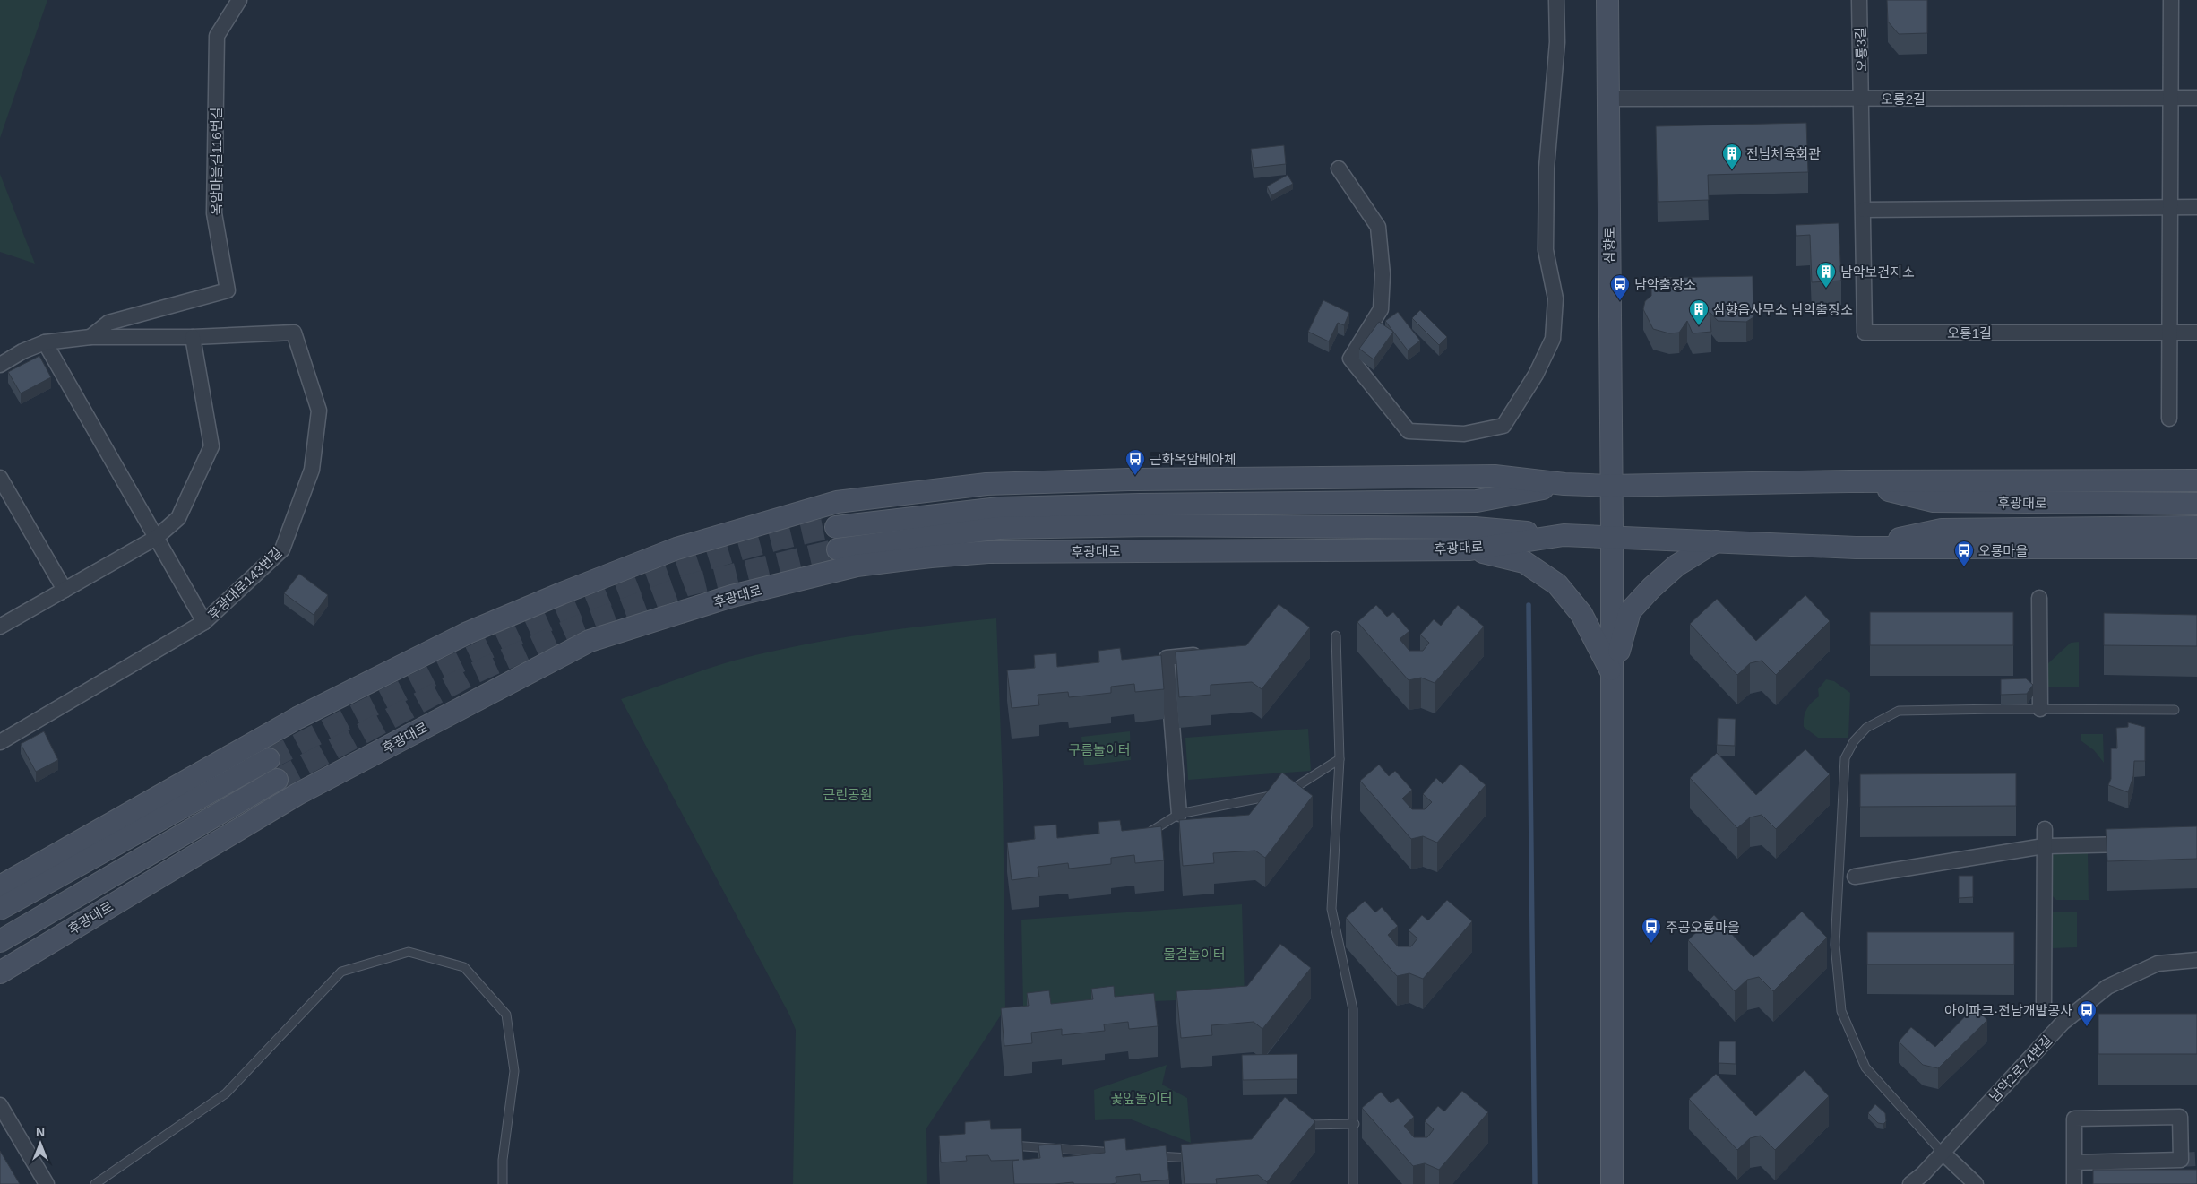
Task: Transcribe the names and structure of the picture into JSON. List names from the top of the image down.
{
  "streets": {
    "street": [
      "오룡3길",
      "오룡2길",
      "옥암마을길116번길",
      "삼향로",
      "오룡1길",
      "후광대로",
      "후광대로143번길",
      "남악2로74번길"
    ]
  },
  "crossings": [
    ["오룡3길", "오룡2길"],
    ["오룡3길", "오룡1길"],
    ["오룡2길", "삼향로"],
    ["오룡2길", "오룡1길"],
    ["옥암마을길116번길", "후광대로143번길"],
    ["삼향로", "후광대로"]
  ],
  "parks": [
    "구름놀이터",
    "근린공원",
    "물결놀이터",
    "꽃잎놀이터"
  ],
  "places": {
    "building": ["전남체육회관", "남악보건지소", "삼향읍사무소 남악출장소"],
    "bus stop": [
      "남악출장소",
      "근화옥암베아체",
      "오룡마을",
      "주공오룡마을",
      "아이파크·전남개발공사"
    ]
  },
  "north": "top"
}
